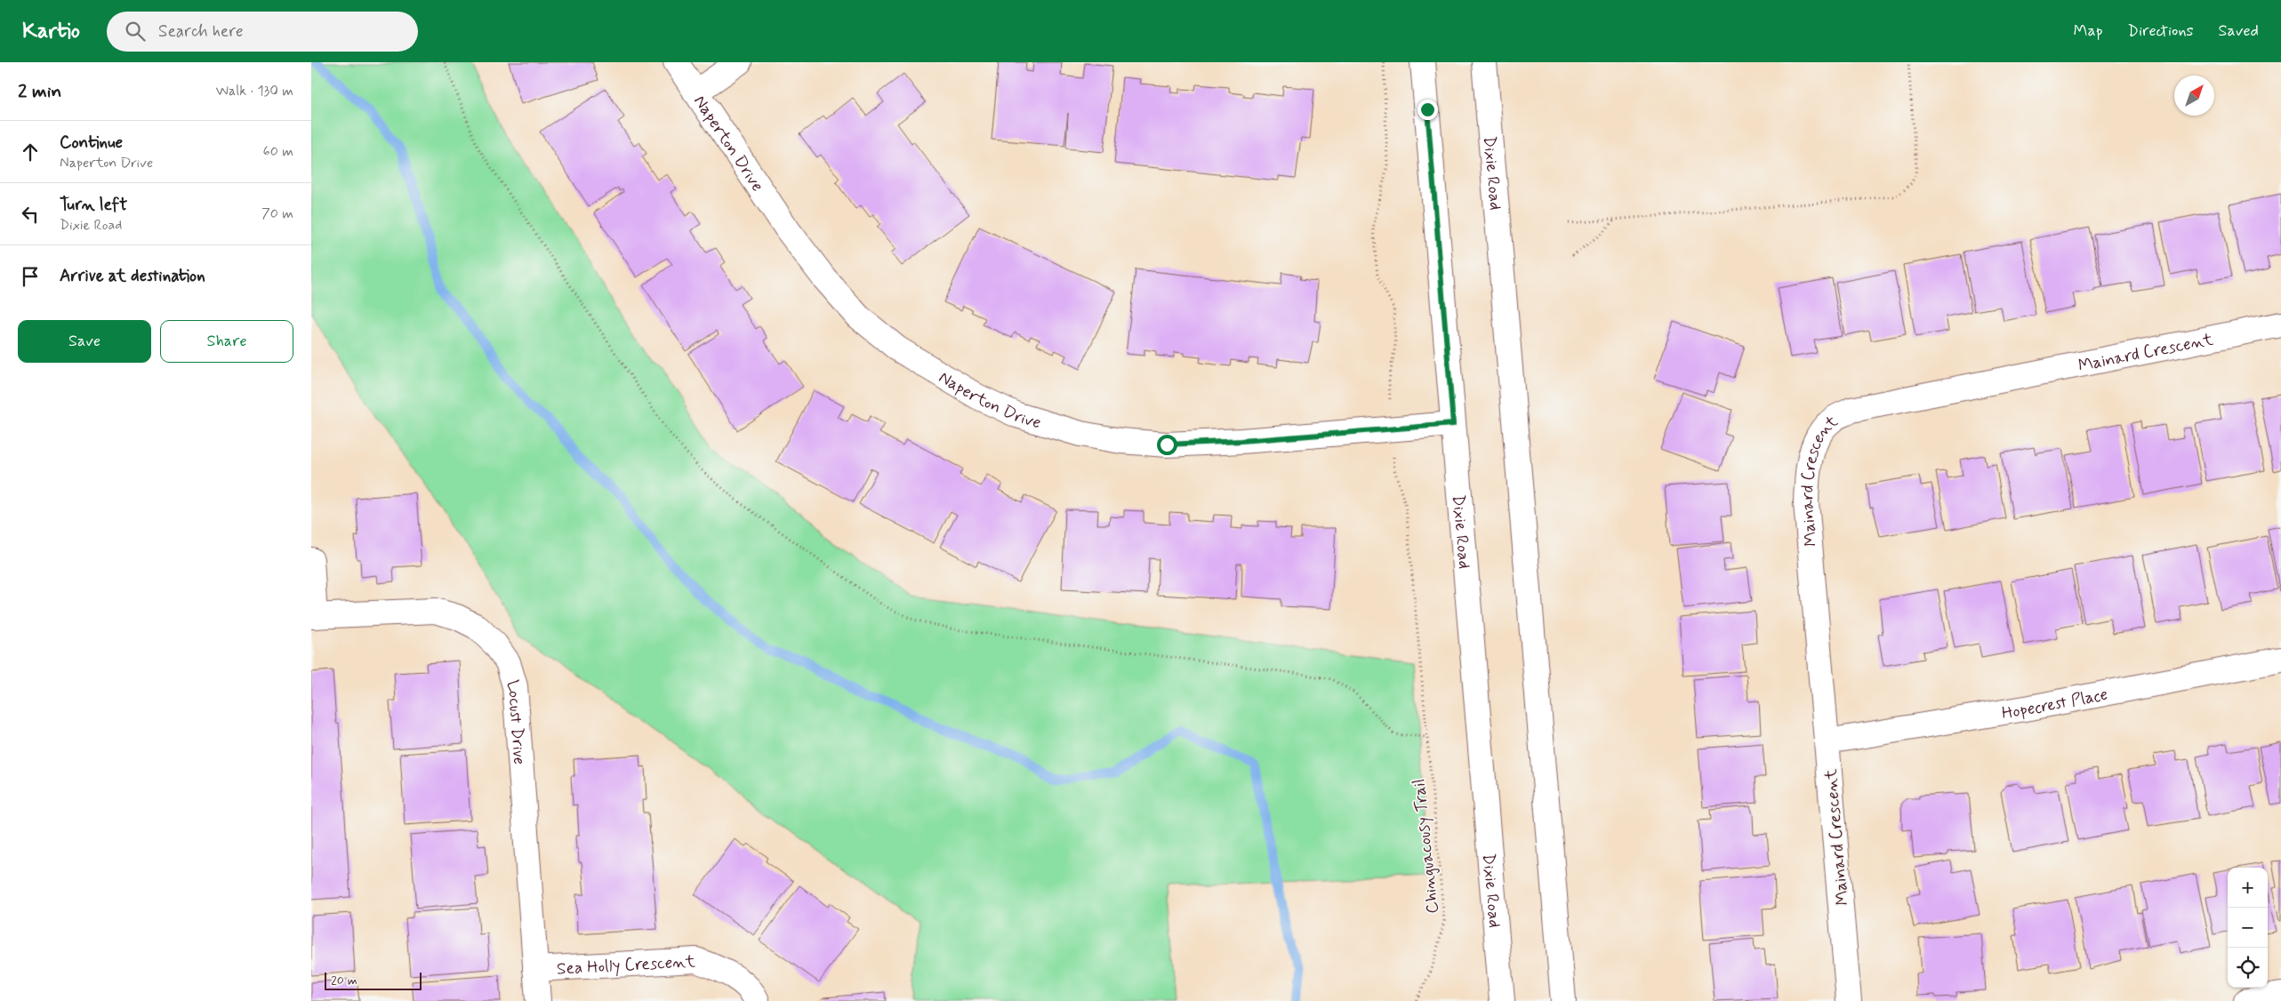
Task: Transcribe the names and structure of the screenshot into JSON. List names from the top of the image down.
{
  "streets": {
    "street": [
      "Naperton Drive",
      "Dixie Road",
      "Mainard Crescent",
      "Hopecrest Place",
      "Locust Drive",
      "Sea Holly Crescent"
    ],
    "path": ["Chinguacousy Trail"]
  },
  "crossings": [
    ["Naperton Drive", "Dixie Road"],
    ["Mainard Crescent", "Hopecrest Place"],
    ["Locust Drive", "Sea Holly Crescent"]
  ],
  "scale_bar": "20 m",
  "north": "top right",
  "page": {
    "header": "Kartio",
    "search": "Search here",
    "nav": ["Map", "Directions", "Saved"],
    "heading": ["2 min", "Walk · 130 m"],
    "list": [
      ["Continue", "Naperton Drive", "60 m"],
      ["Turn left", "Dixie Road", "70 m"],
      "Arrive at destination"
    ],
    "buttons": ["Save", "Share"],
    "map_buttons": ["+", "−"],
    "scale": "20 m"
  }
}
